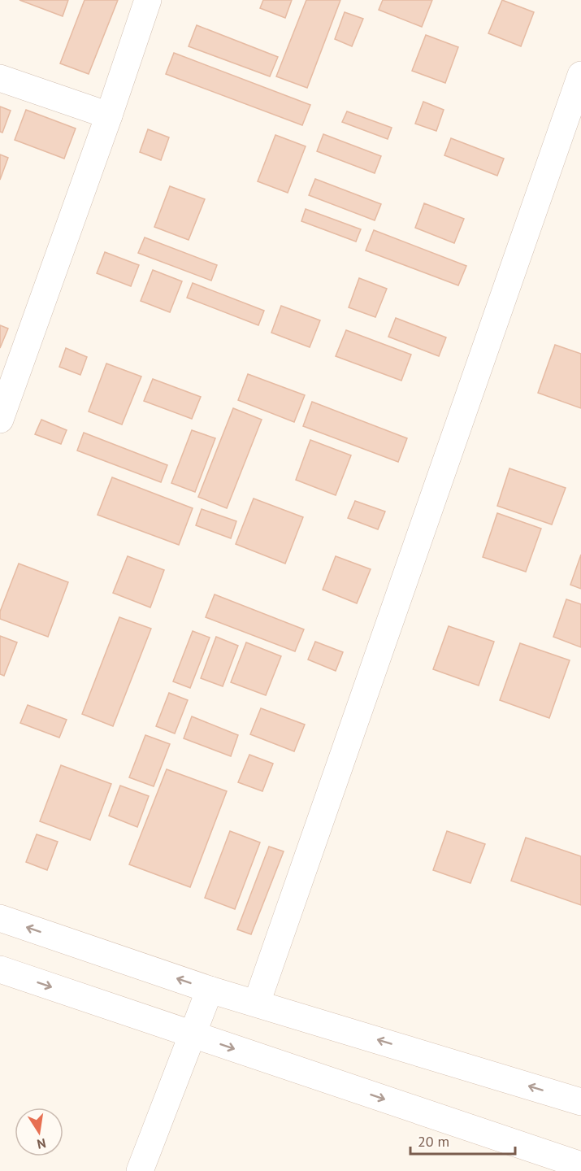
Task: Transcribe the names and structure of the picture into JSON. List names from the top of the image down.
{
  "scale_bar": "20 m",
  "north": "bottom"
}
